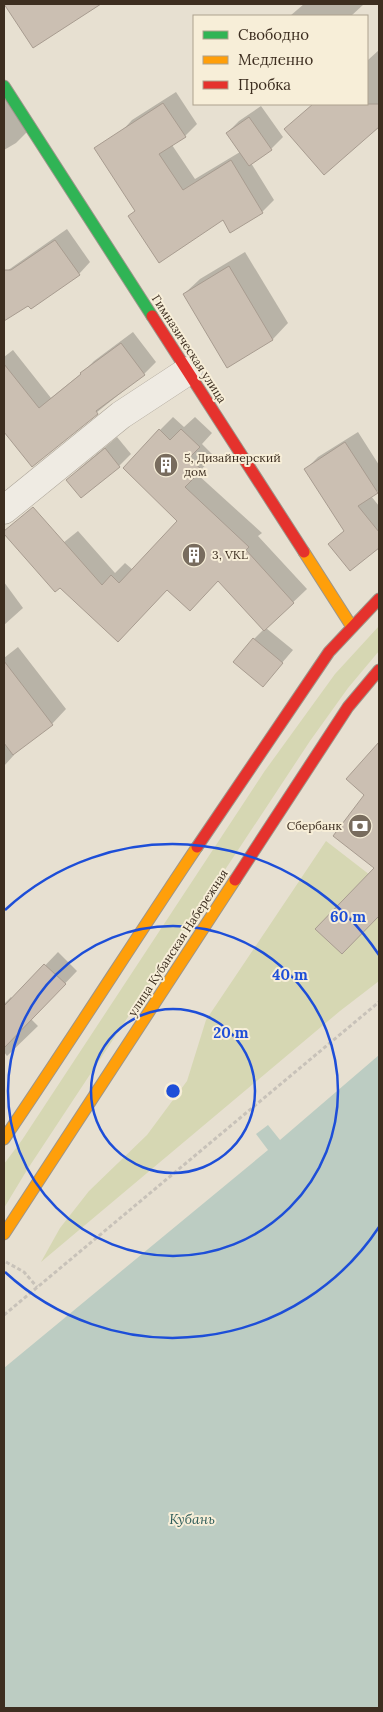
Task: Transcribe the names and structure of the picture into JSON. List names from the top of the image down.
{
  "streets": {
    "main road": ["Гимназическая улица", "улица Кубанская Набережная"]
  },
  "water": ["Кубань"],
  "places": {
    "building": ["5, Дизайнерский дом", "3, VKL"],
    "bank": ["Сбербанк"]
  },
  "legend": ["Свободно", "Медленно", "Пробка"],
  "rings": ["60 m", "40 m", "20 m"]
}
